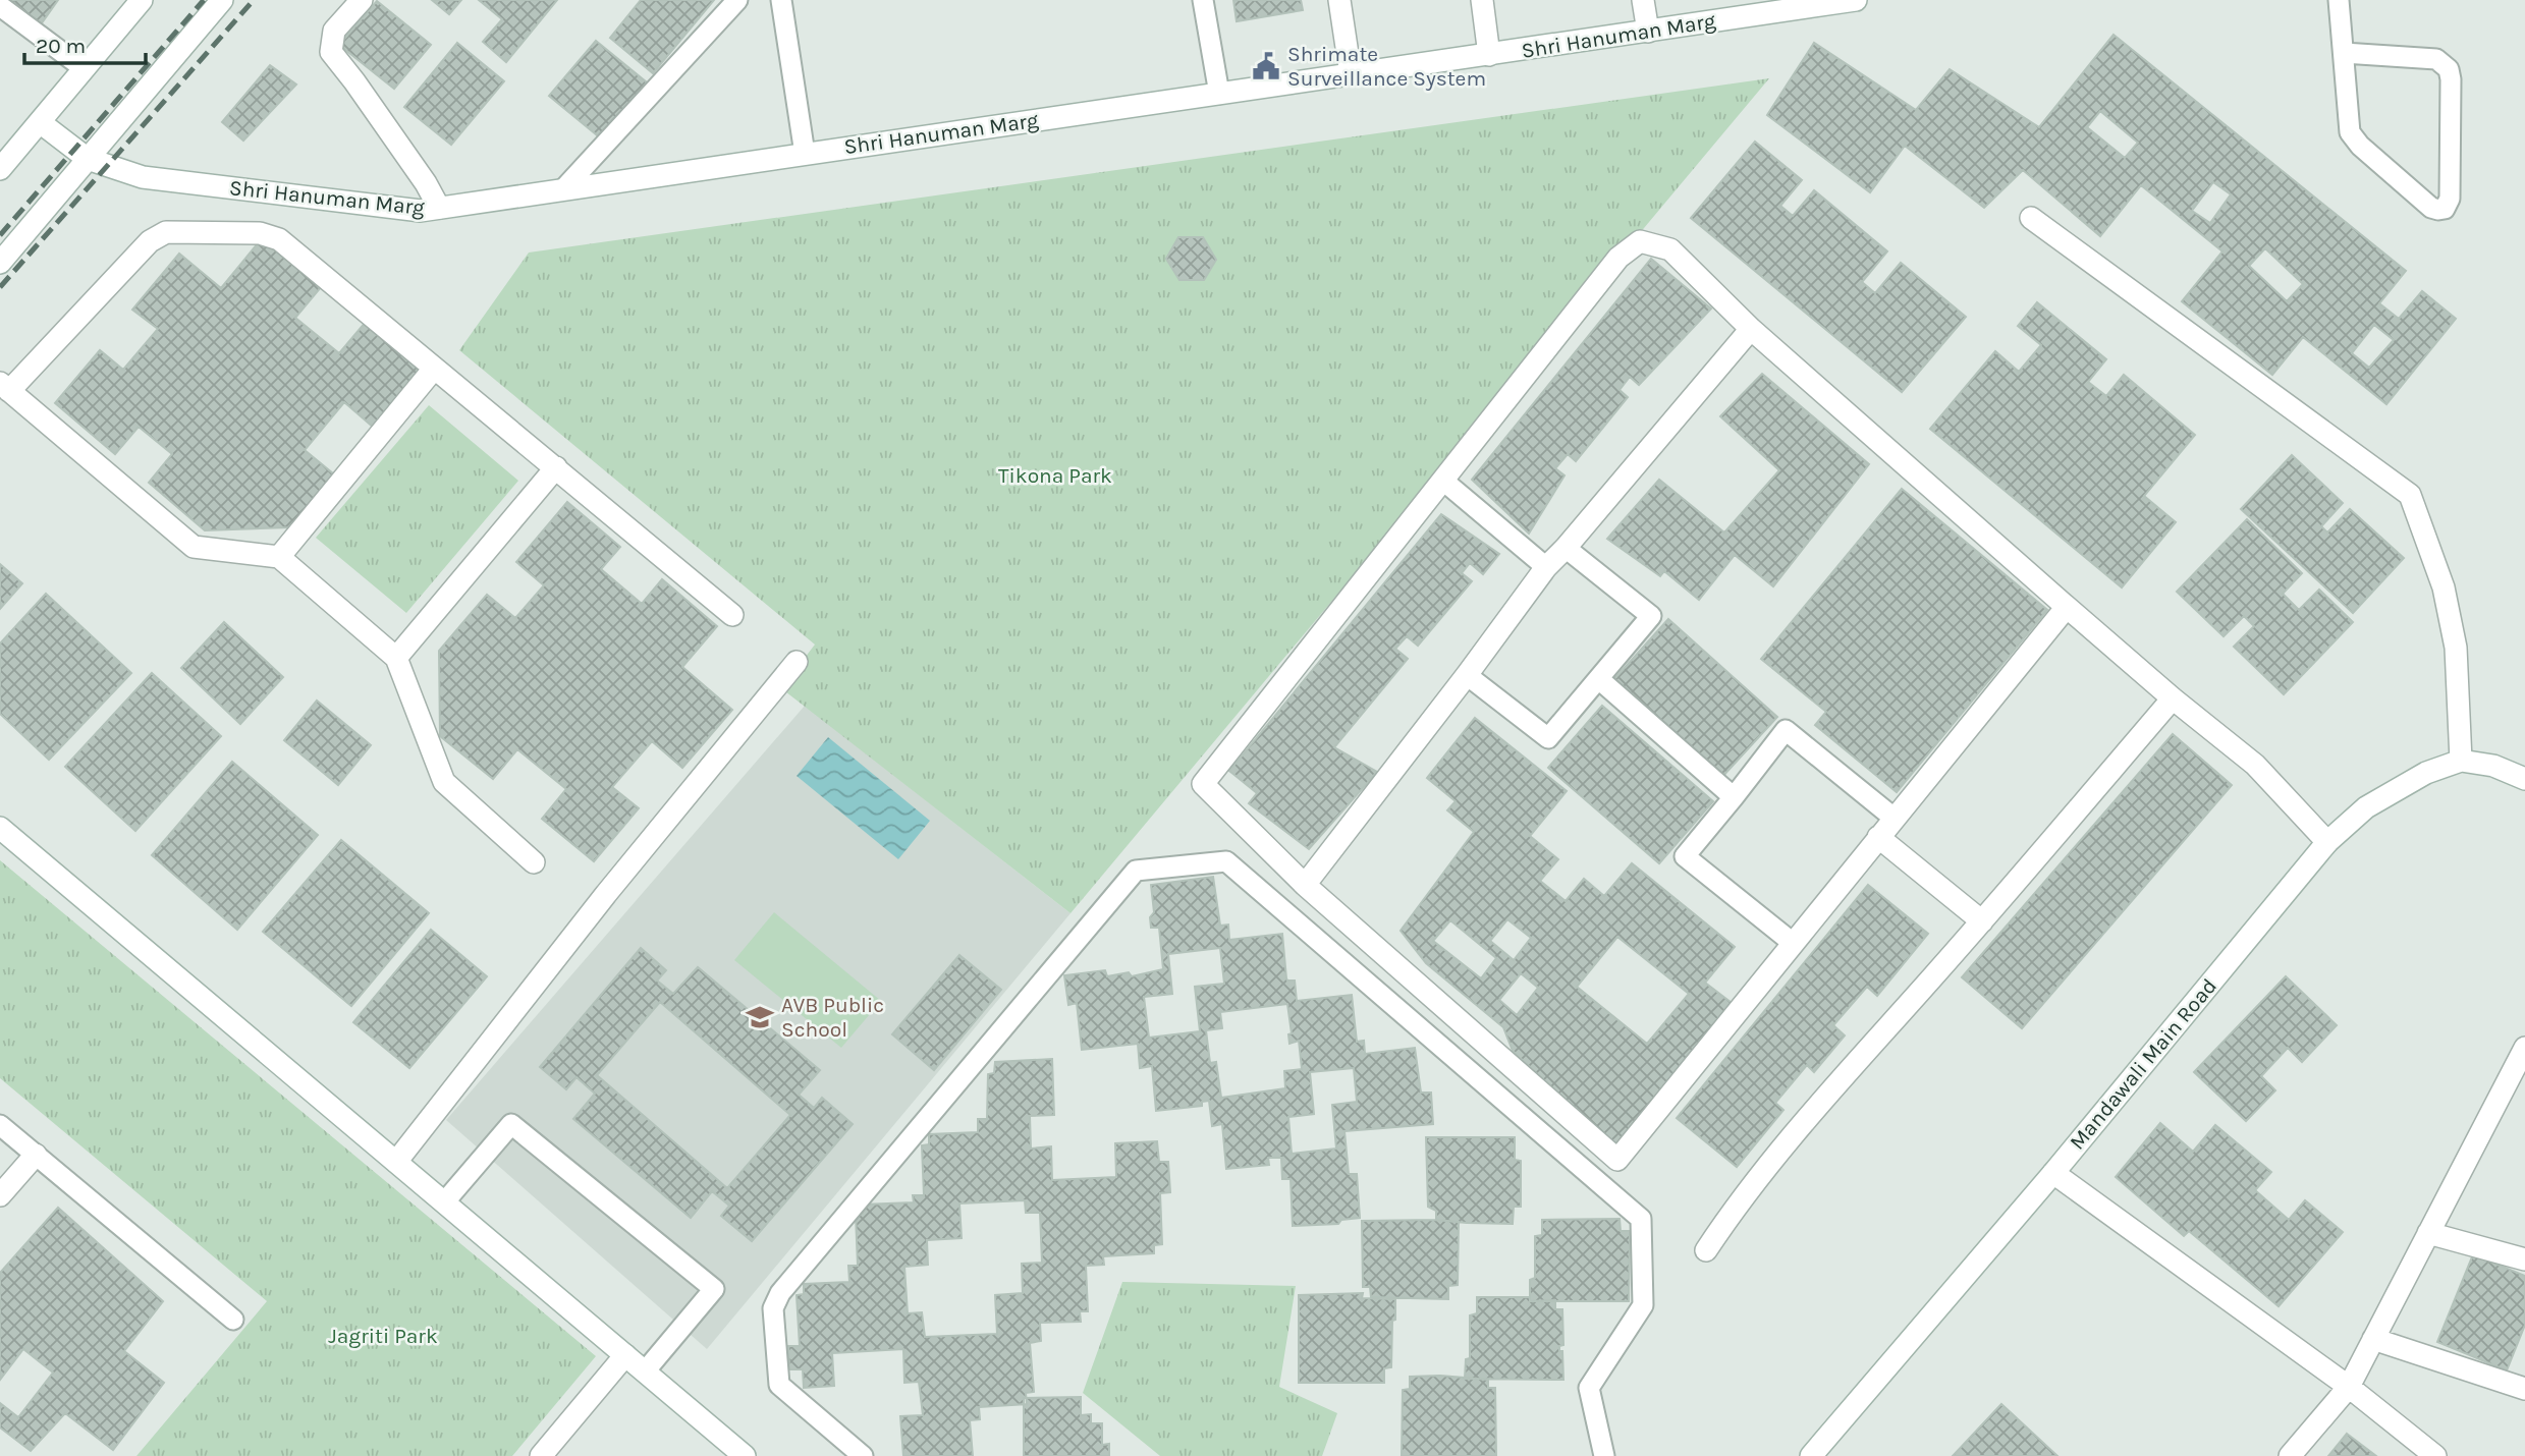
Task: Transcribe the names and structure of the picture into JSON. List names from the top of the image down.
{
  "streets": {
    "street": ["Shri Hanuman Marg", "Mandawali Main Road"]
  },
  "parks": ["Tikona Park", "Jagriti Park"],
  "places": {
    "public building": ["Shrimate Surveillance System"],
    "school or university": ["AVB Public School"]
  },
  "scale_bar": "20 m"
}
